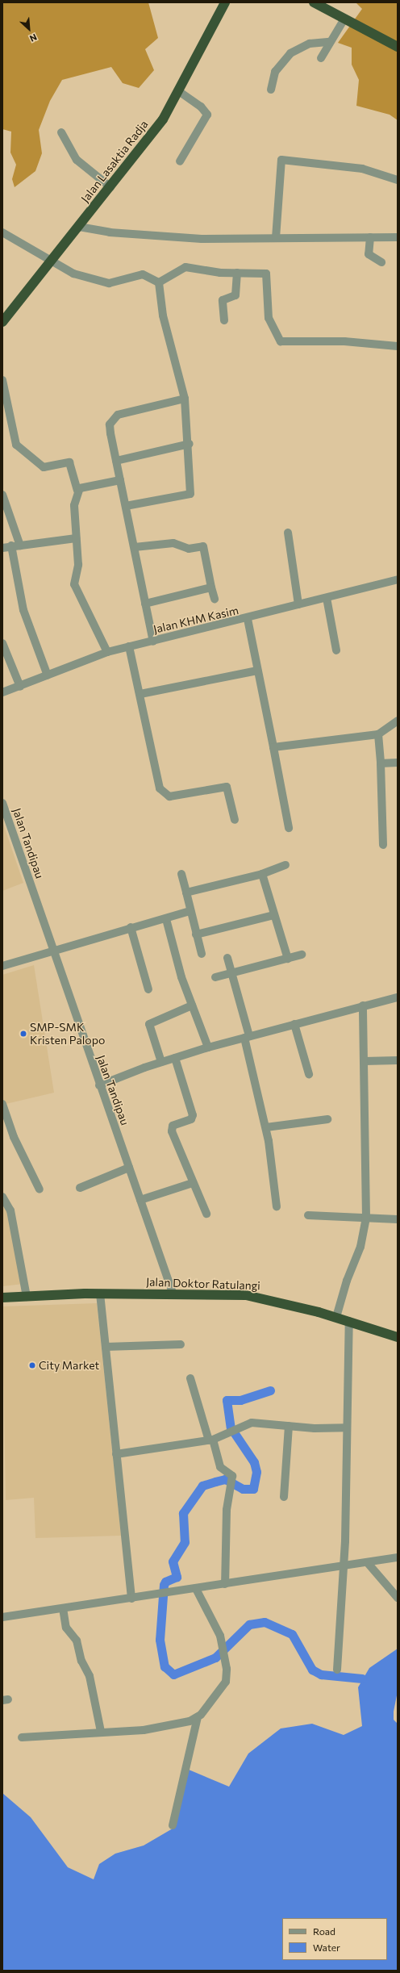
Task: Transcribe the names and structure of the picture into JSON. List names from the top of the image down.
{
  "streets": {
    "highway": ["Jalan Lasaktia Radja", "Jalan Doktor Ratulangi"],
    "street": ["Jalan KHM Kasim", "Jalan Tandipau"]
  },
  "crossings": [
    ["Jalan Tandipau", "Jalan Doktor Ratulangi"]
  ],
  "places": ["SMP-SMK Kristen Palopo", "City Market"],
  "legend": ["Road", "Water"],
  "north": "bottom right"
}
